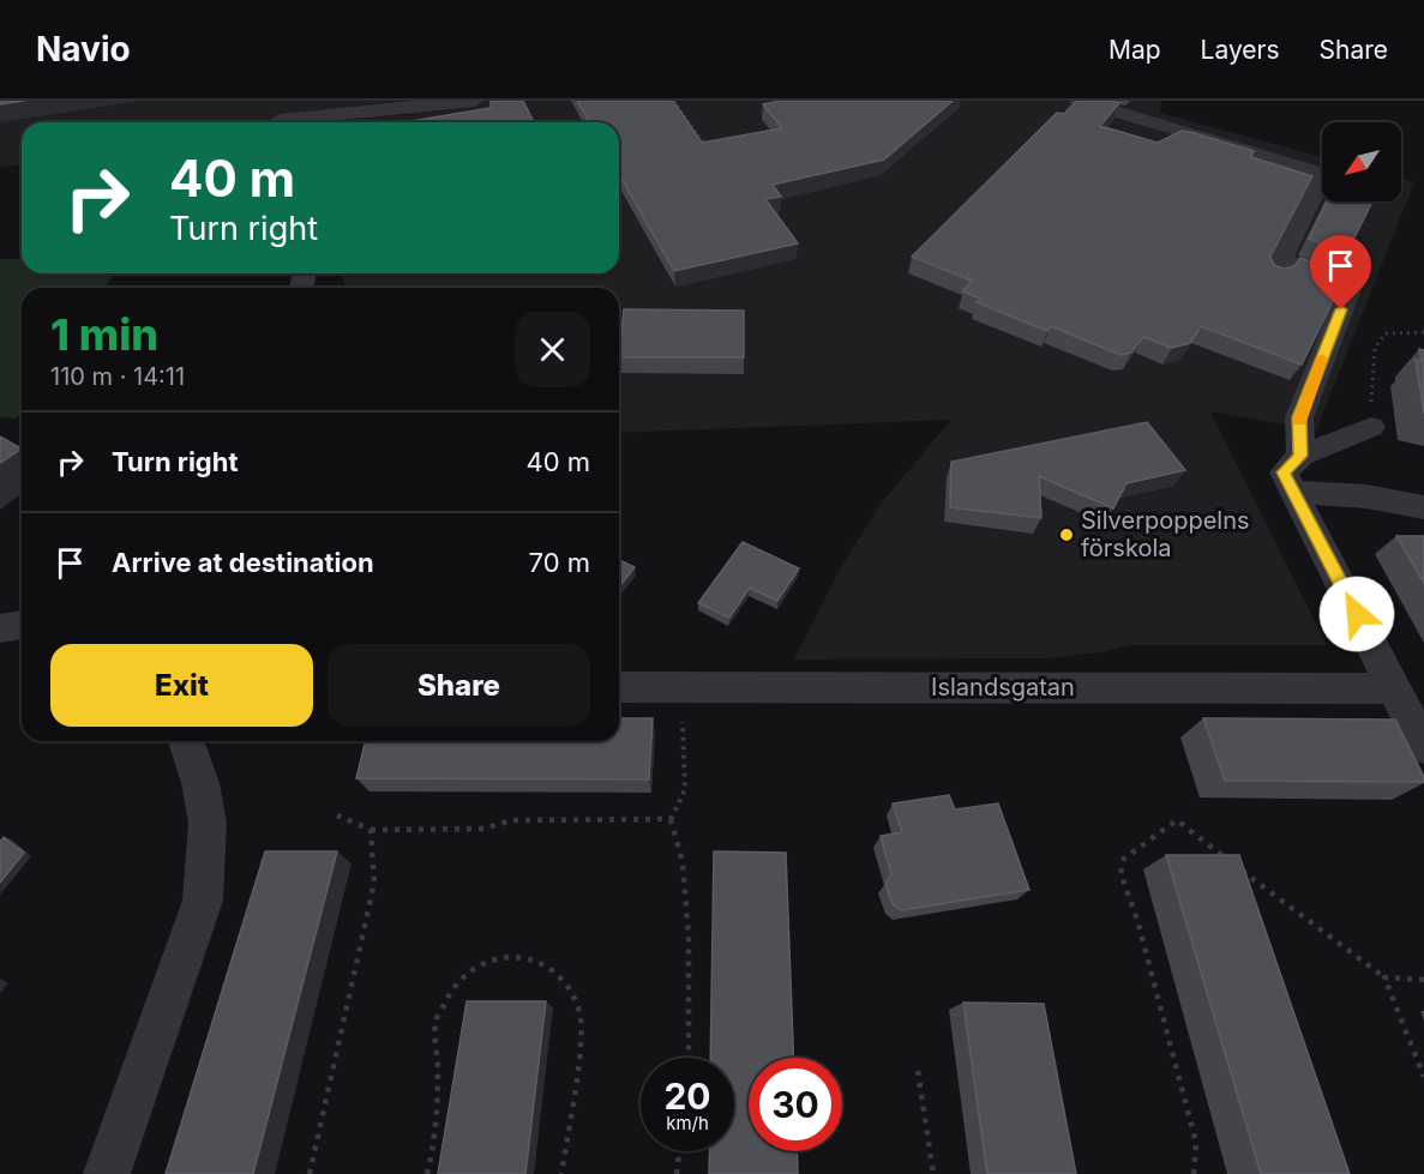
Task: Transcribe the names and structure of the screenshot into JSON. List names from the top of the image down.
{
  "streets": {
    "street": ["Islandsgatan"]
  },
  "places": ["Silverpoppelns förskola"],
  "north": "bottom left",
  "page": {
    "header": "Navio",
    "nav": ["Map", "Layers", "Share"],
    "turn": ["40 m", "Turn right"],
    "heading": ["1 min", "110 m · 14:11"],
    "list": [
      {
        "name": "Turn right",
        "value": "40 m"
      },
      {
        "name": "Arrive at destination",
        "value": "70 m"
      }
    ],
    "buttons": ["Exit", "Share"],
    "speed": "20 km/h",
    "limit": "30"
  }
}
